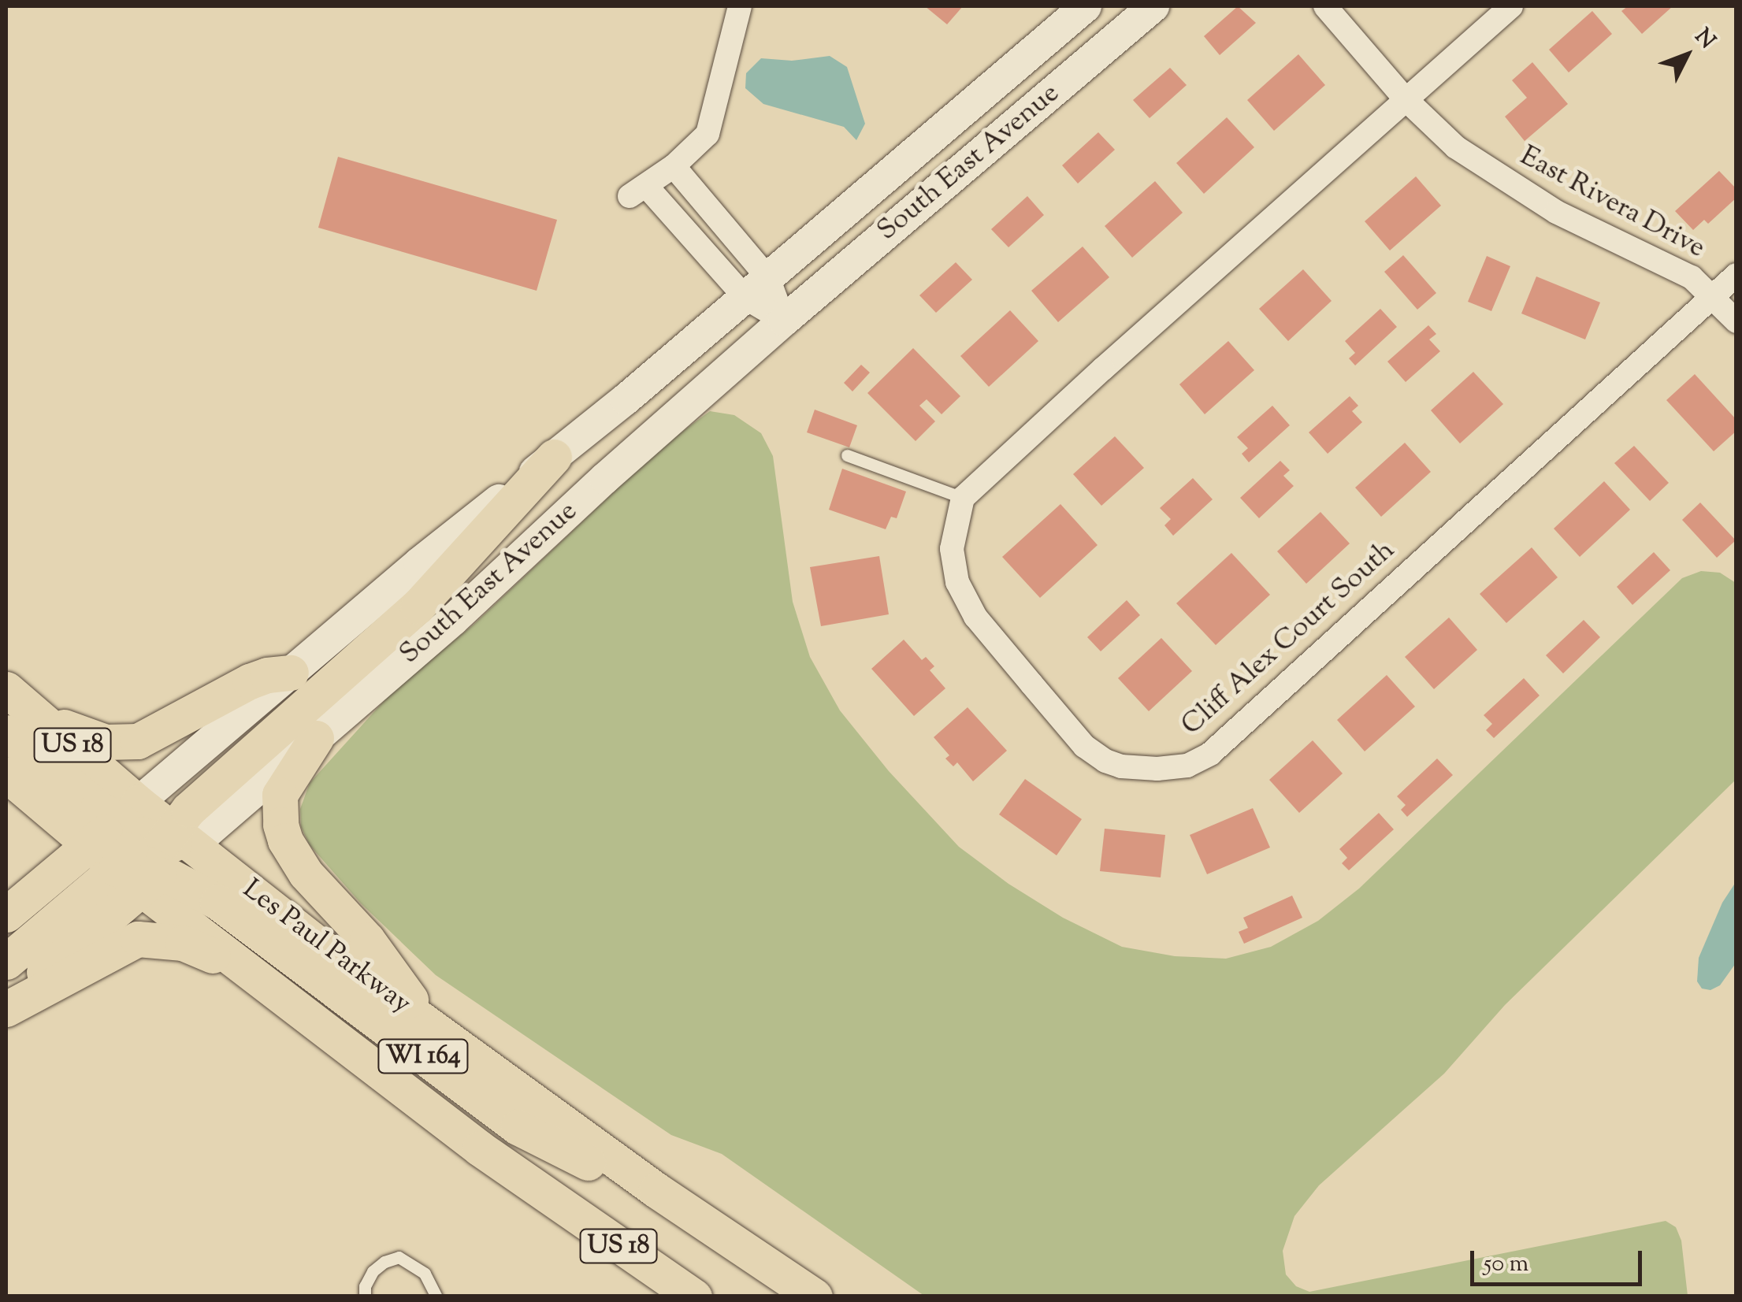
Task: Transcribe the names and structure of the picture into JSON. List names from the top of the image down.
{
  "streets": {
    "main road": [
      "South East Avenue",
      "US 18",
      "Les Paul Parkway",
      "WI 164"
    ],
    "street": ["East Rivera Drive", "Cliff Alex Court South"]
  },
  "crossings": [
    ["South East Avenue", "Les Paul Parkway"],
    ["South East Avenue", "WI 164"],
    ["East Rivera Drive", "Cliff Alex Court South"],
    ["Les Paul Parkway", "WI 164"]
  ],
  "scale_bar": "50 m",
  "north": "top right"
}
